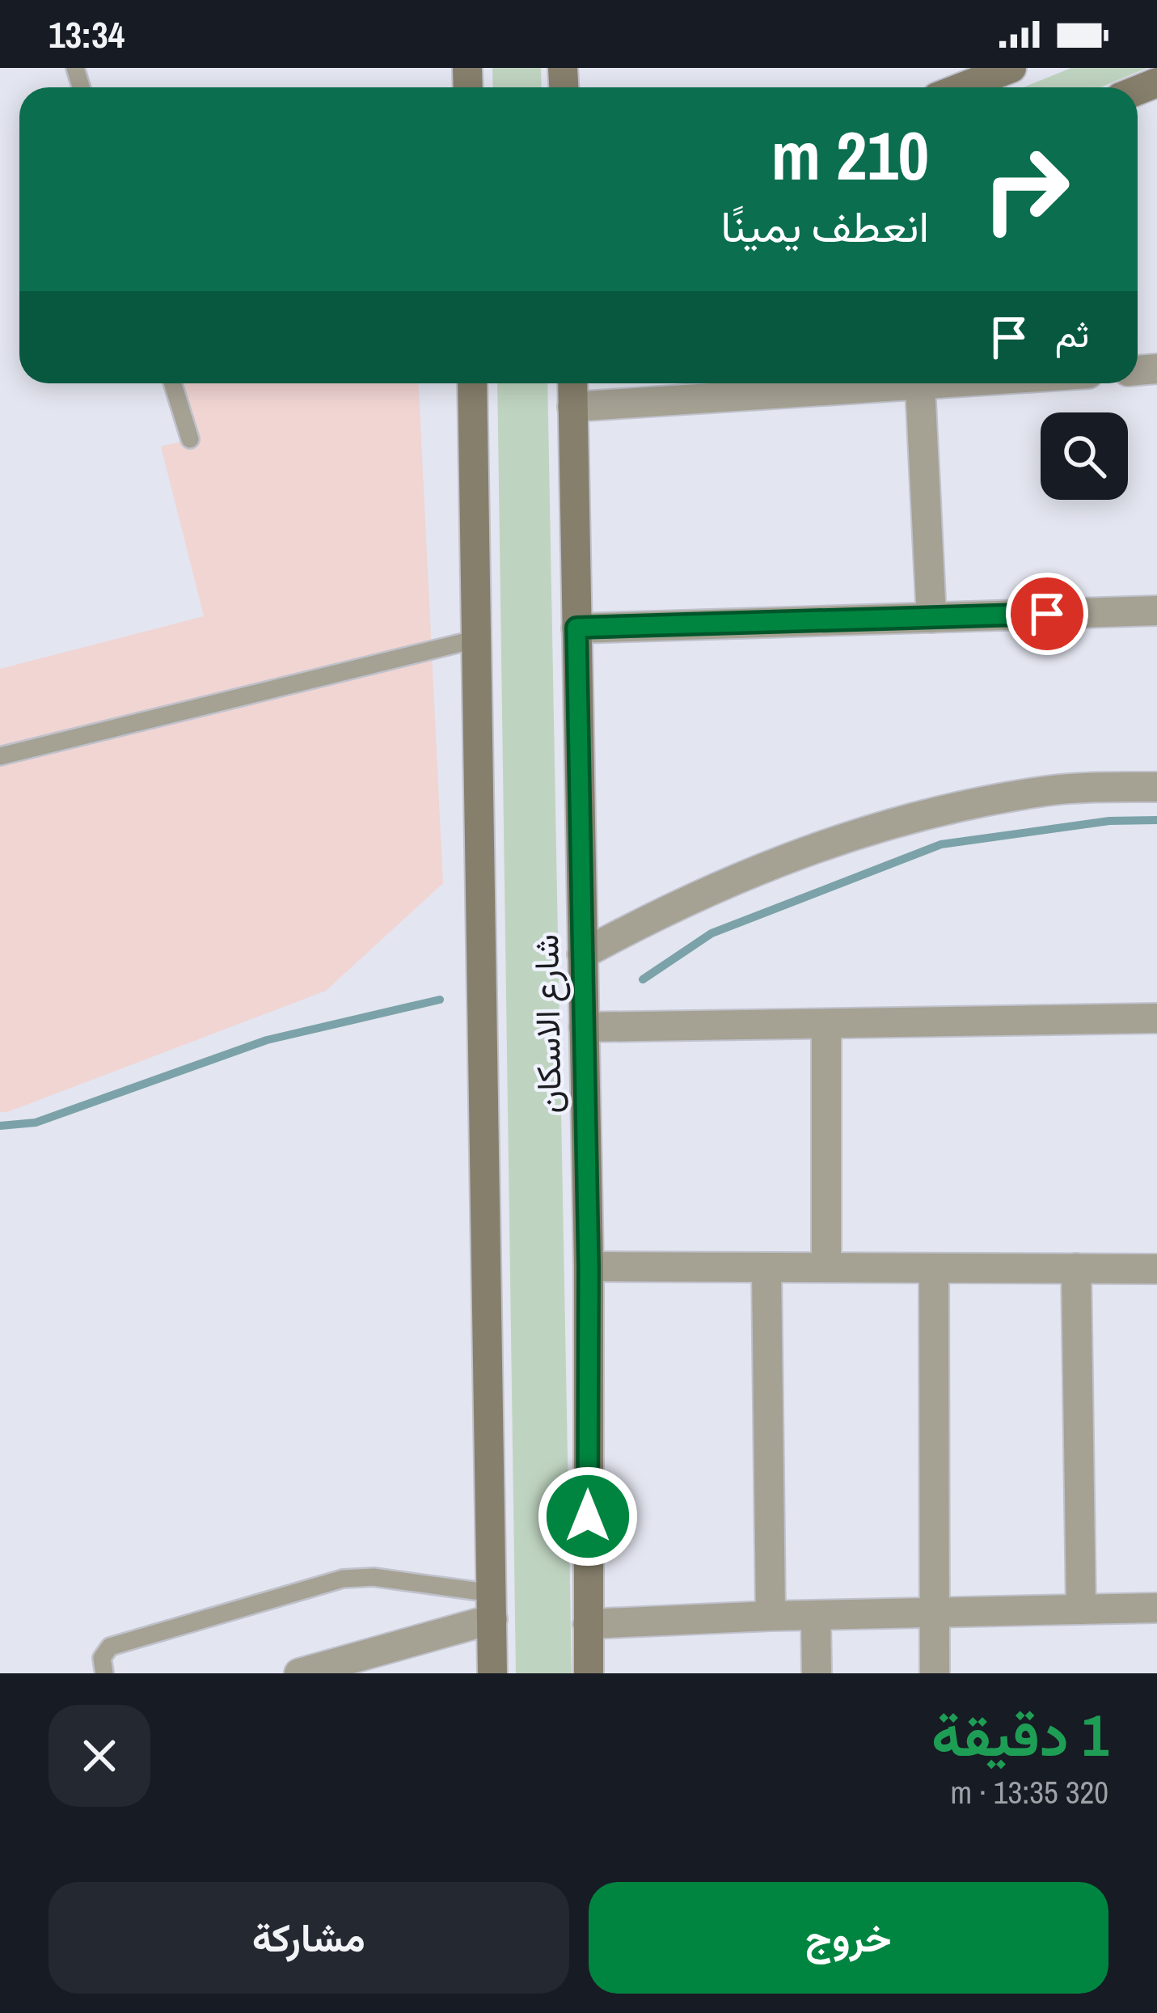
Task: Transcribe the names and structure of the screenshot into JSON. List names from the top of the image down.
{
  "streets": {
    "main road": ["شارع الاسكان"]
  },
  "page": {
    "status": "13:34",
    "turn": ["210 m", "انعطف يمينًا"],
    "then": "ثم",
    "heading": ["1 دقيقة", "320 m · 13:35"],
    "buttons": ["خروج", "مشاركة"]
  }
}
